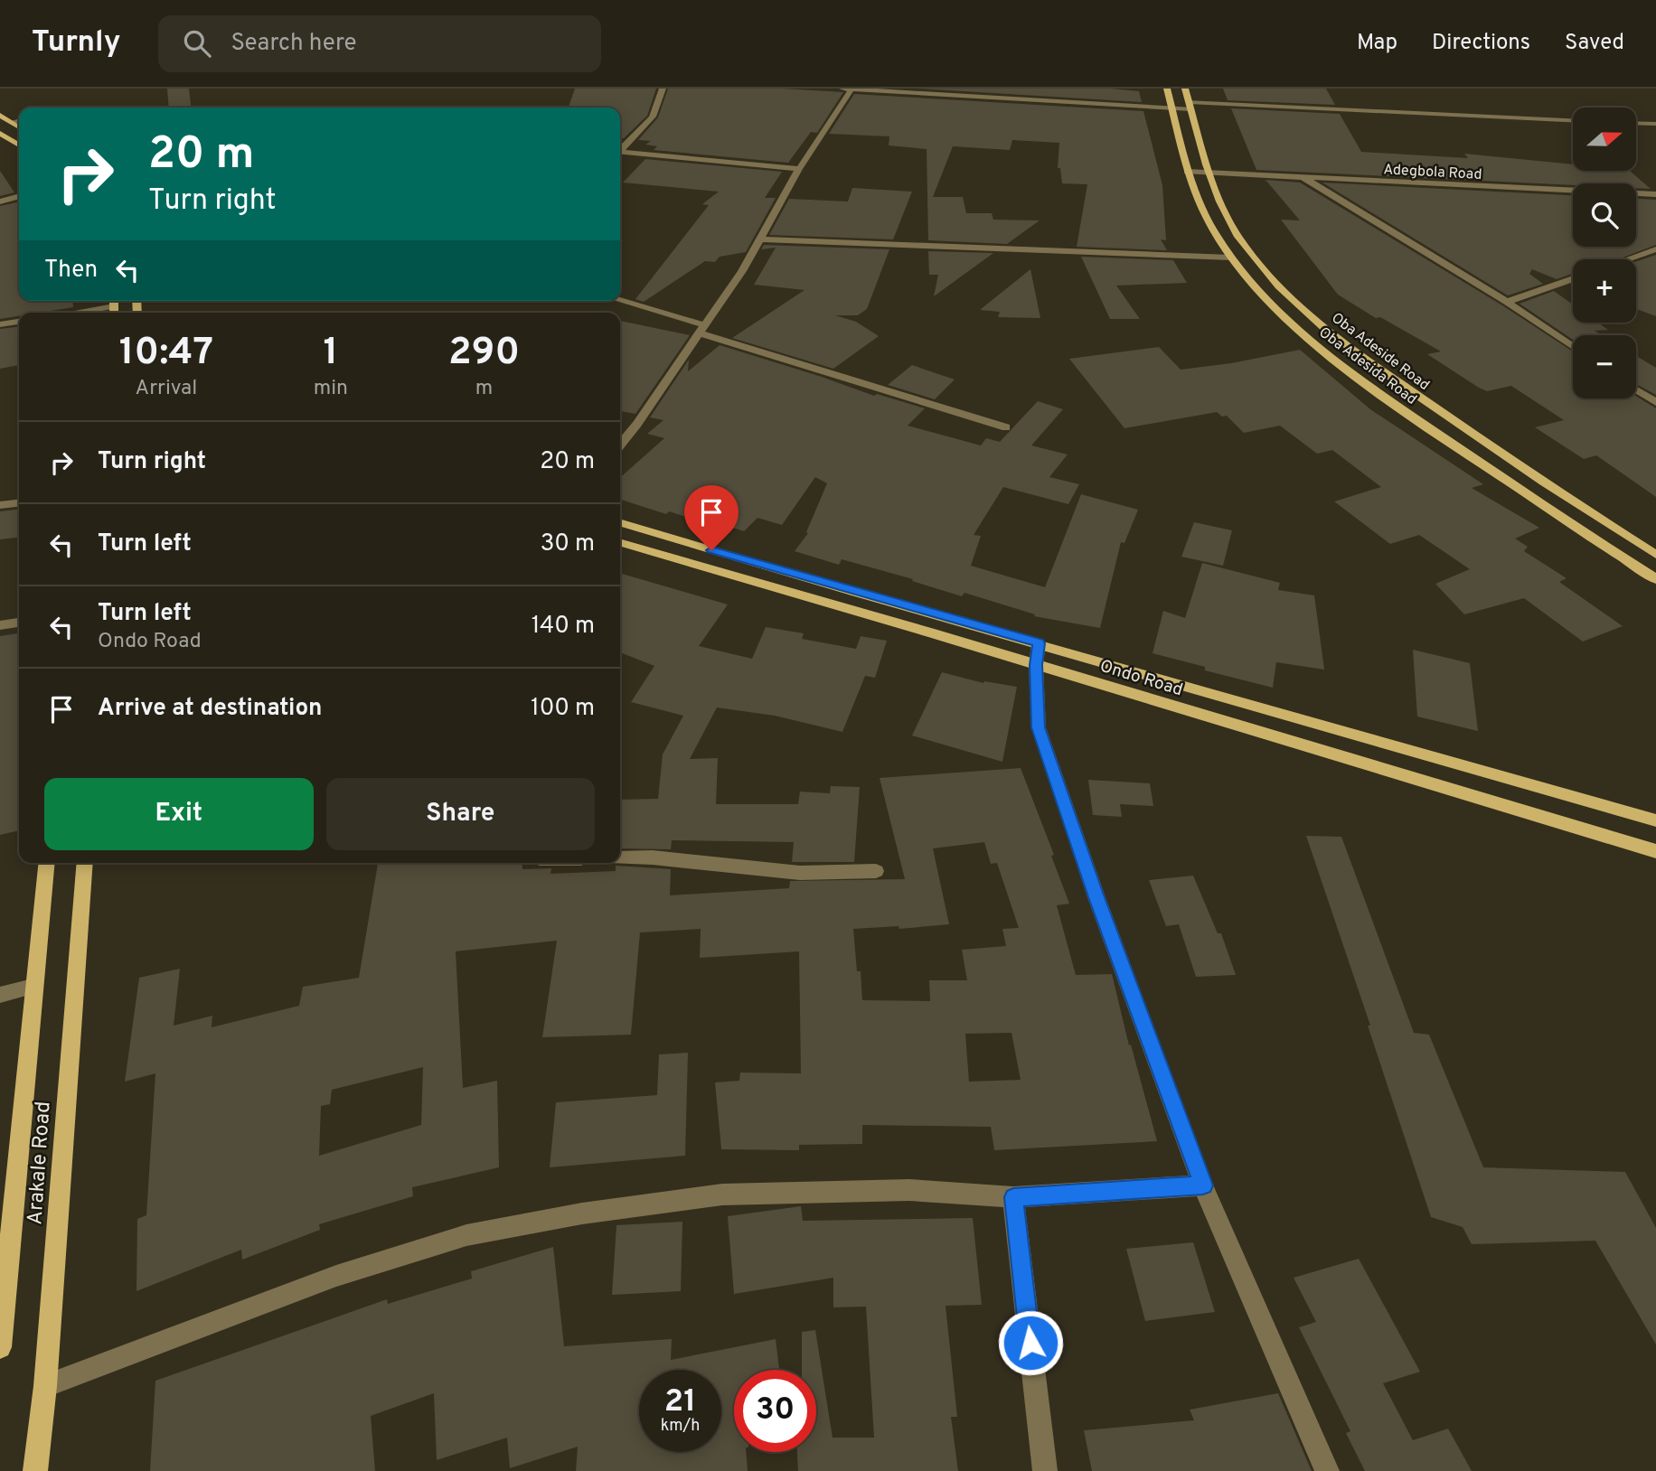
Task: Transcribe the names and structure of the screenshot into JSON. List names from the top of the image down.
{
  "streets": {
    "main road": [
      "Oba Adeside Road",
      "Oba Adesida Road",
      "Ondo Road",
      "Arakale Road"
    ],
    "street": ["Adegbola Road"]
  },
  "crossings": [
    ["Adegbola Road", "Oba Adeside Road"],
    ["Adegbola Road", "Oba Adesida Road"]
  ],
  "north": "right",
  "page": {
    "header": "Turnly",
    "search": "Search here",
    "nav": ["Map", "Directions", "Saved"],
    "map_buttons": ["+", "−"],
    "turn": ["20 m", "Turn right"],
    "then": "Then",
    "eta": [
      "10:47",
      "Arrival",
      "1",
      "min",
      "290",
      "m"
    ],
    "list": [
      {
        "name": "Turn right",
        "value": "20 m"
      },
      {
        "name": "Turn left",
        "value": "30 m"
      },
      {
        "name": "Turn left",
        "note": "Ondo Road",
        "value": "140 m"
      },
      {
        "name": "Arrive at destination",
        "value": "100 m"
      }
    ],
    "buttons": ["Exit", "Share"],
    "speed": "21 km/h",
    "limit": "30"
  }
}
